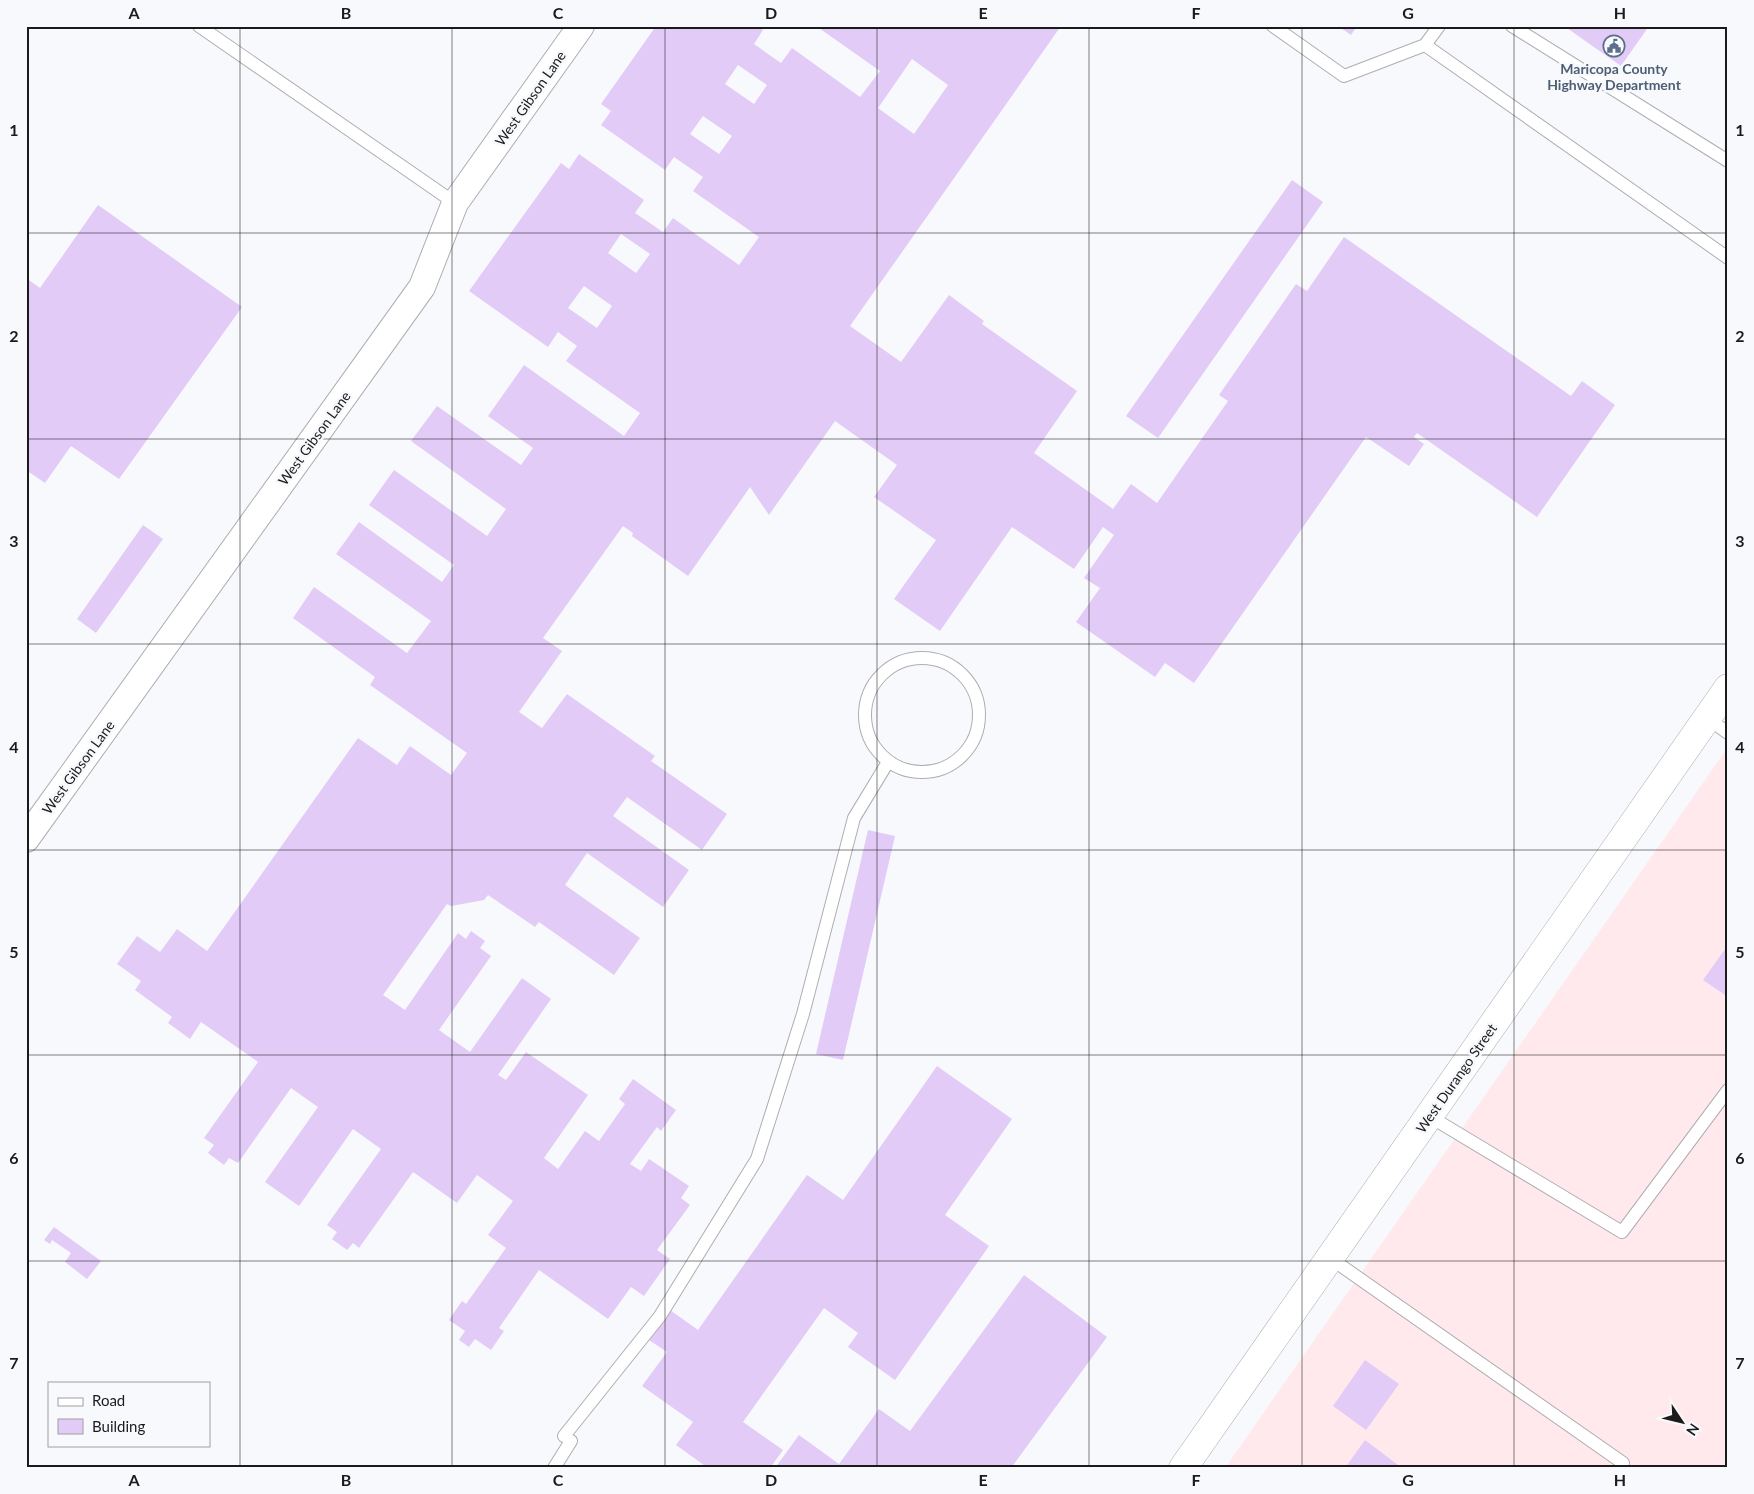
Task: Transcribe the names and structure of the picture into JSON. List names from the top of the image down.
{
  "streets": {
    "street": ["West Gibson Lane", "West Durango Street"]
  },
  "places": {
    "public building": ["Maricopa County Highway Department"]
  },
  "legend": ["Road", "Building"],
  "north": "bottom right",
  "grid": {
    "columns": [
      "A",
      "B",
      "C",
      "D",
      "E",
      "F",
      "G",
      "H"
    ],
    "rows": [
      "1",
      "2",
      "3",
      "4",
      "5",
      "6",
      "7"
    ]
  }
}
